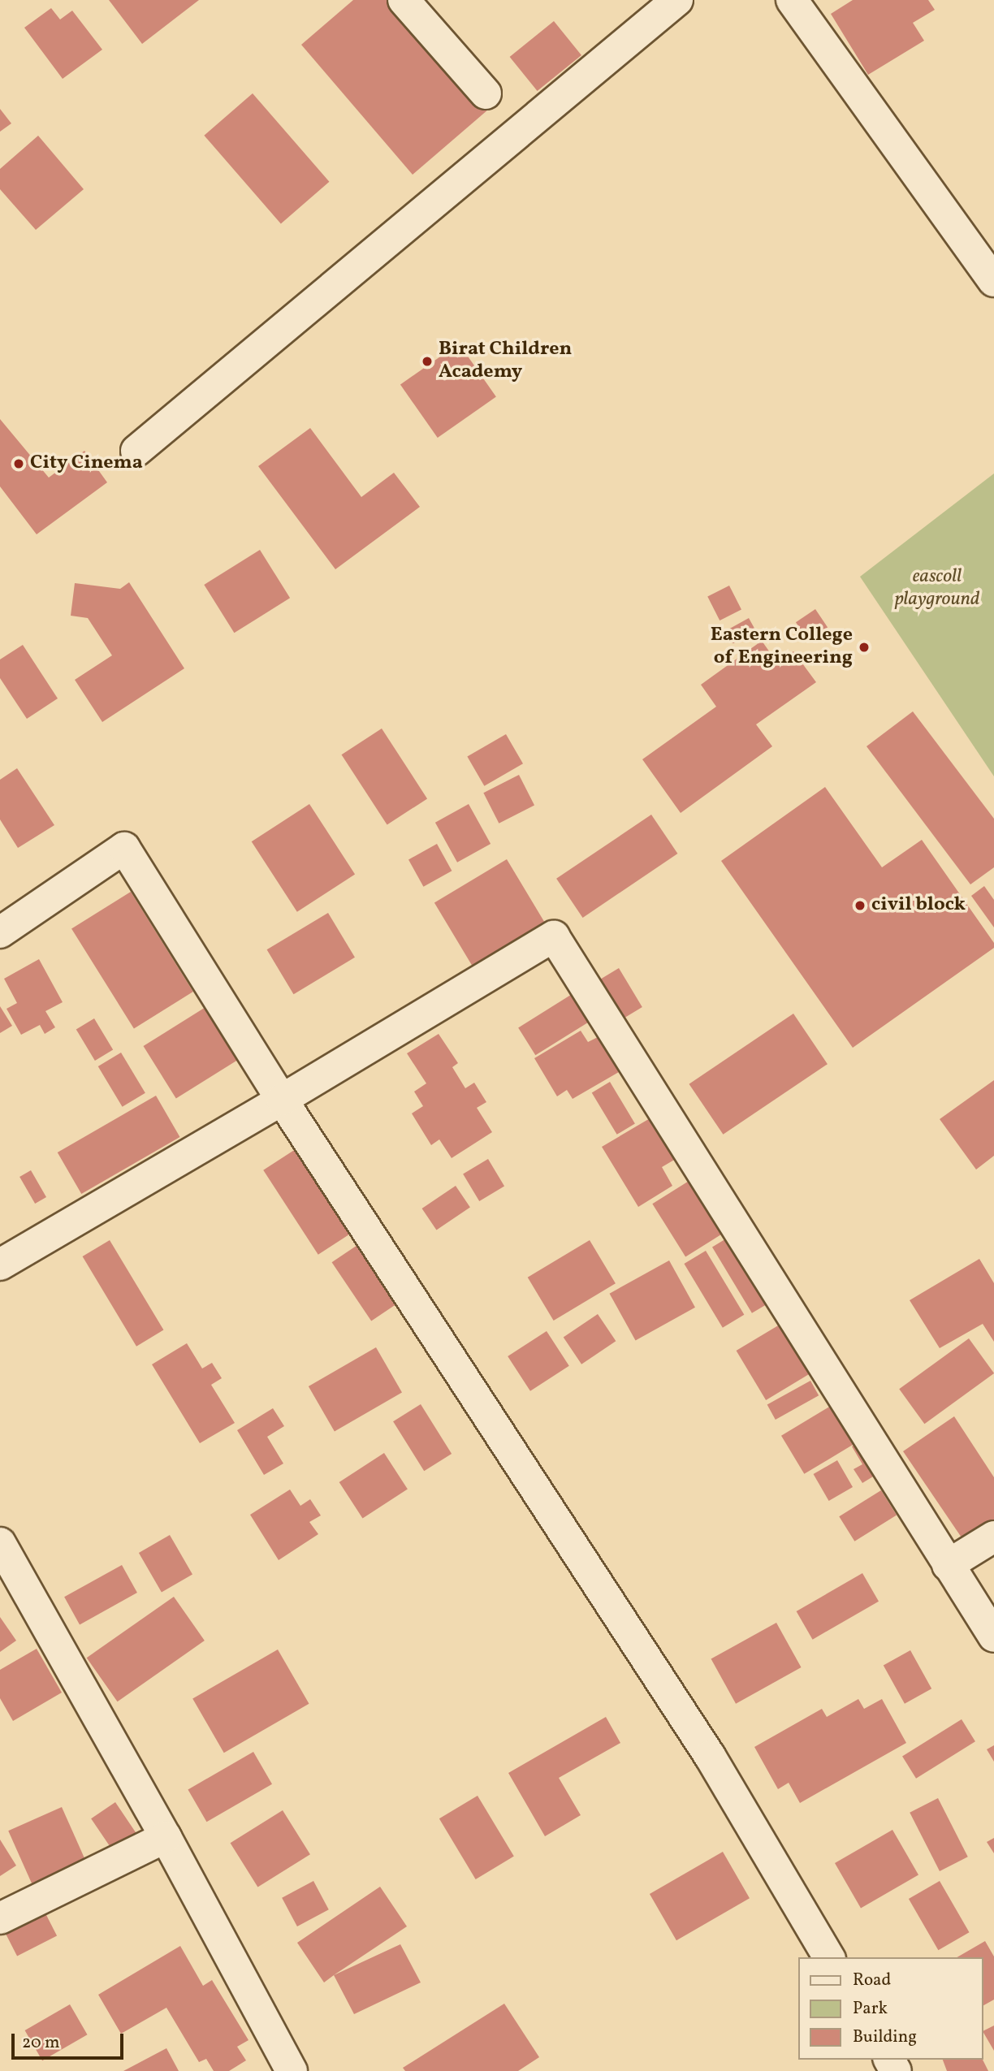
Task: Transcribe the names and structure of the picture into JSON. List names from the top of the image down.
{
  "parks": ["eascoll playground"],
  "places": [
    "Birat Children Academy",
    "City Cinema",
    "Eastern College of Engineering",
    "civil block"
  ],
  "legend": ["Road", "Park", "Building"],
  "scale_bar": "20 m"
}
